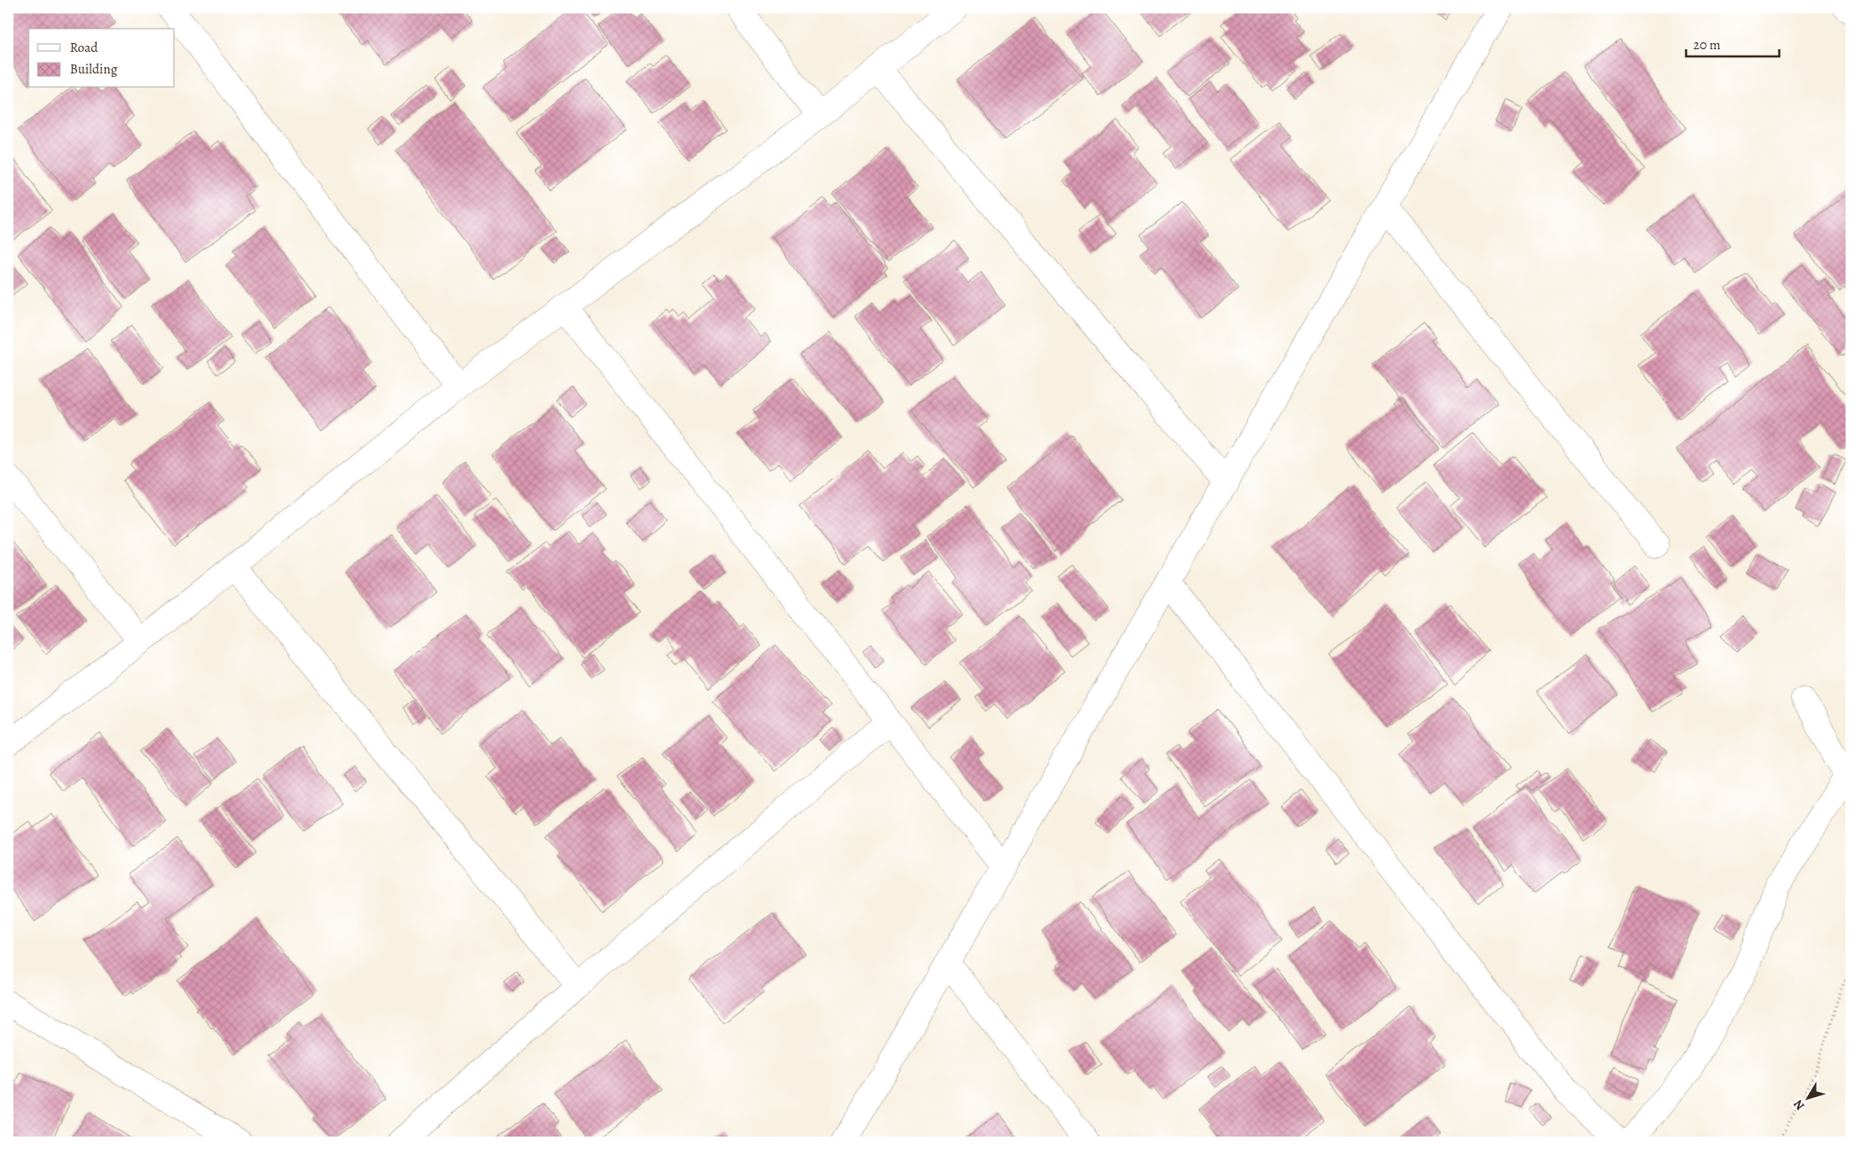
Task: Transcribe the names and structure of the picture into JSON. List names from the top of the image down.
{
  "legend": ["Road", "Building"],
  "scale_bar": "20 m",
  "north": "bottom left"
}
